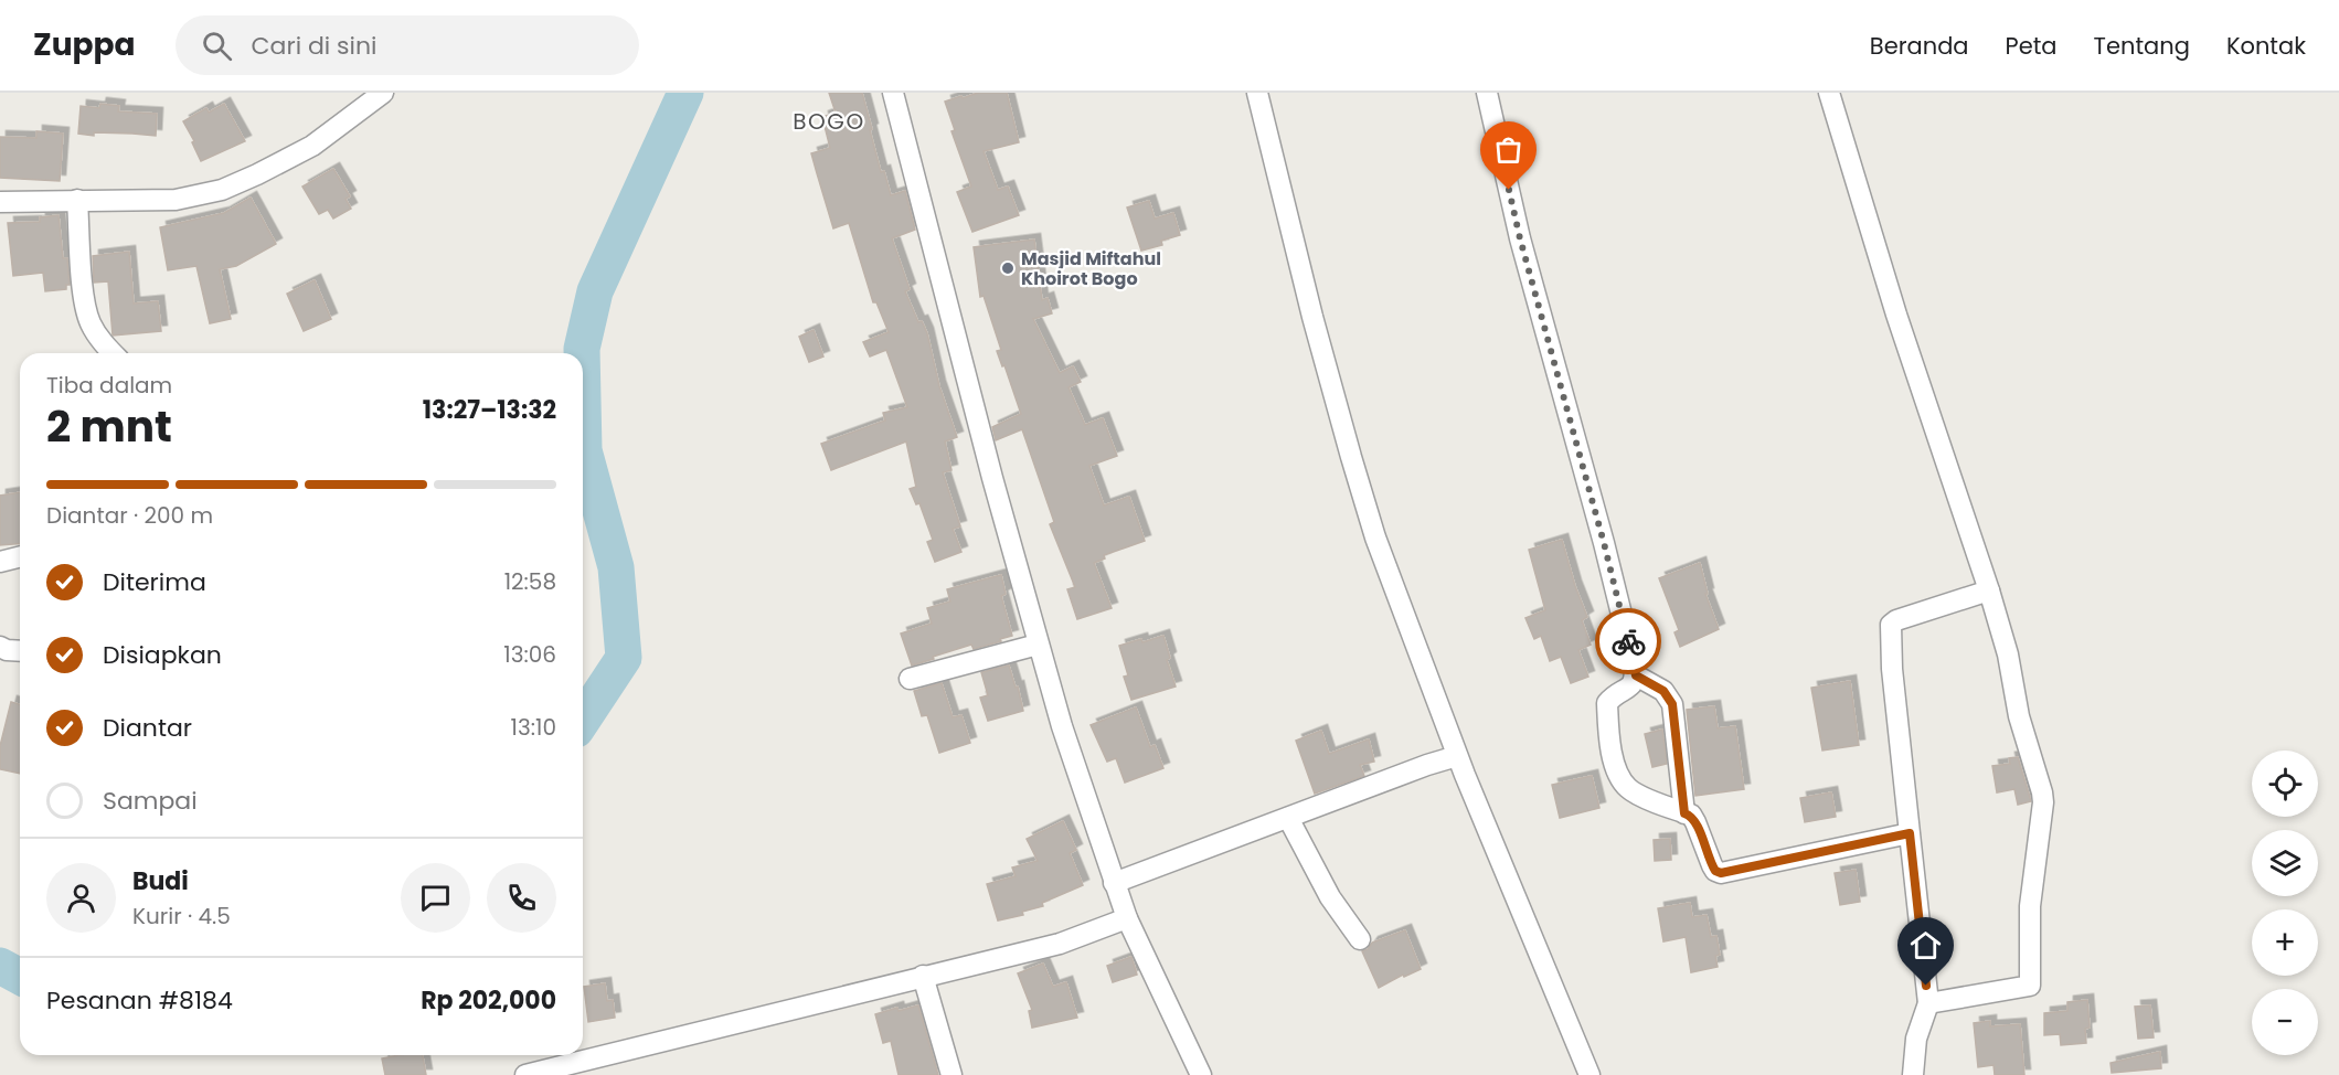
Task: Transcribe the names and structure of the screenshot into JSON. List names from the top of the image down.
{
  "districts": ["BOGO"],
  "places": ["Masjid Miftahul Khoirot Bogo"],
  "page": {
    "header": "Zuppa",
    "search": "Cari di sini",
    "nav": [
      "Beranda",
      "Peta",
      "Tentang",
      "Kontak"
    ],
    "heading": ["2 mnt", "Tiba dalam", "13:27–13:32"],
    "panel": [
      "Budi",
      "Kurir · 4.5",
      "Pesanan #8184",
      "Rp 202,000"
    ],
    "bar": "Diantar · 200 m",
    "list": [
      ["Diterima", "12:58"],
      ["Disiapkan", "13:06"],
      ["Diantar", "13:10"],
      "Sampai"
    ],
    "map_buttons": ["+", "−"]
  }
}
